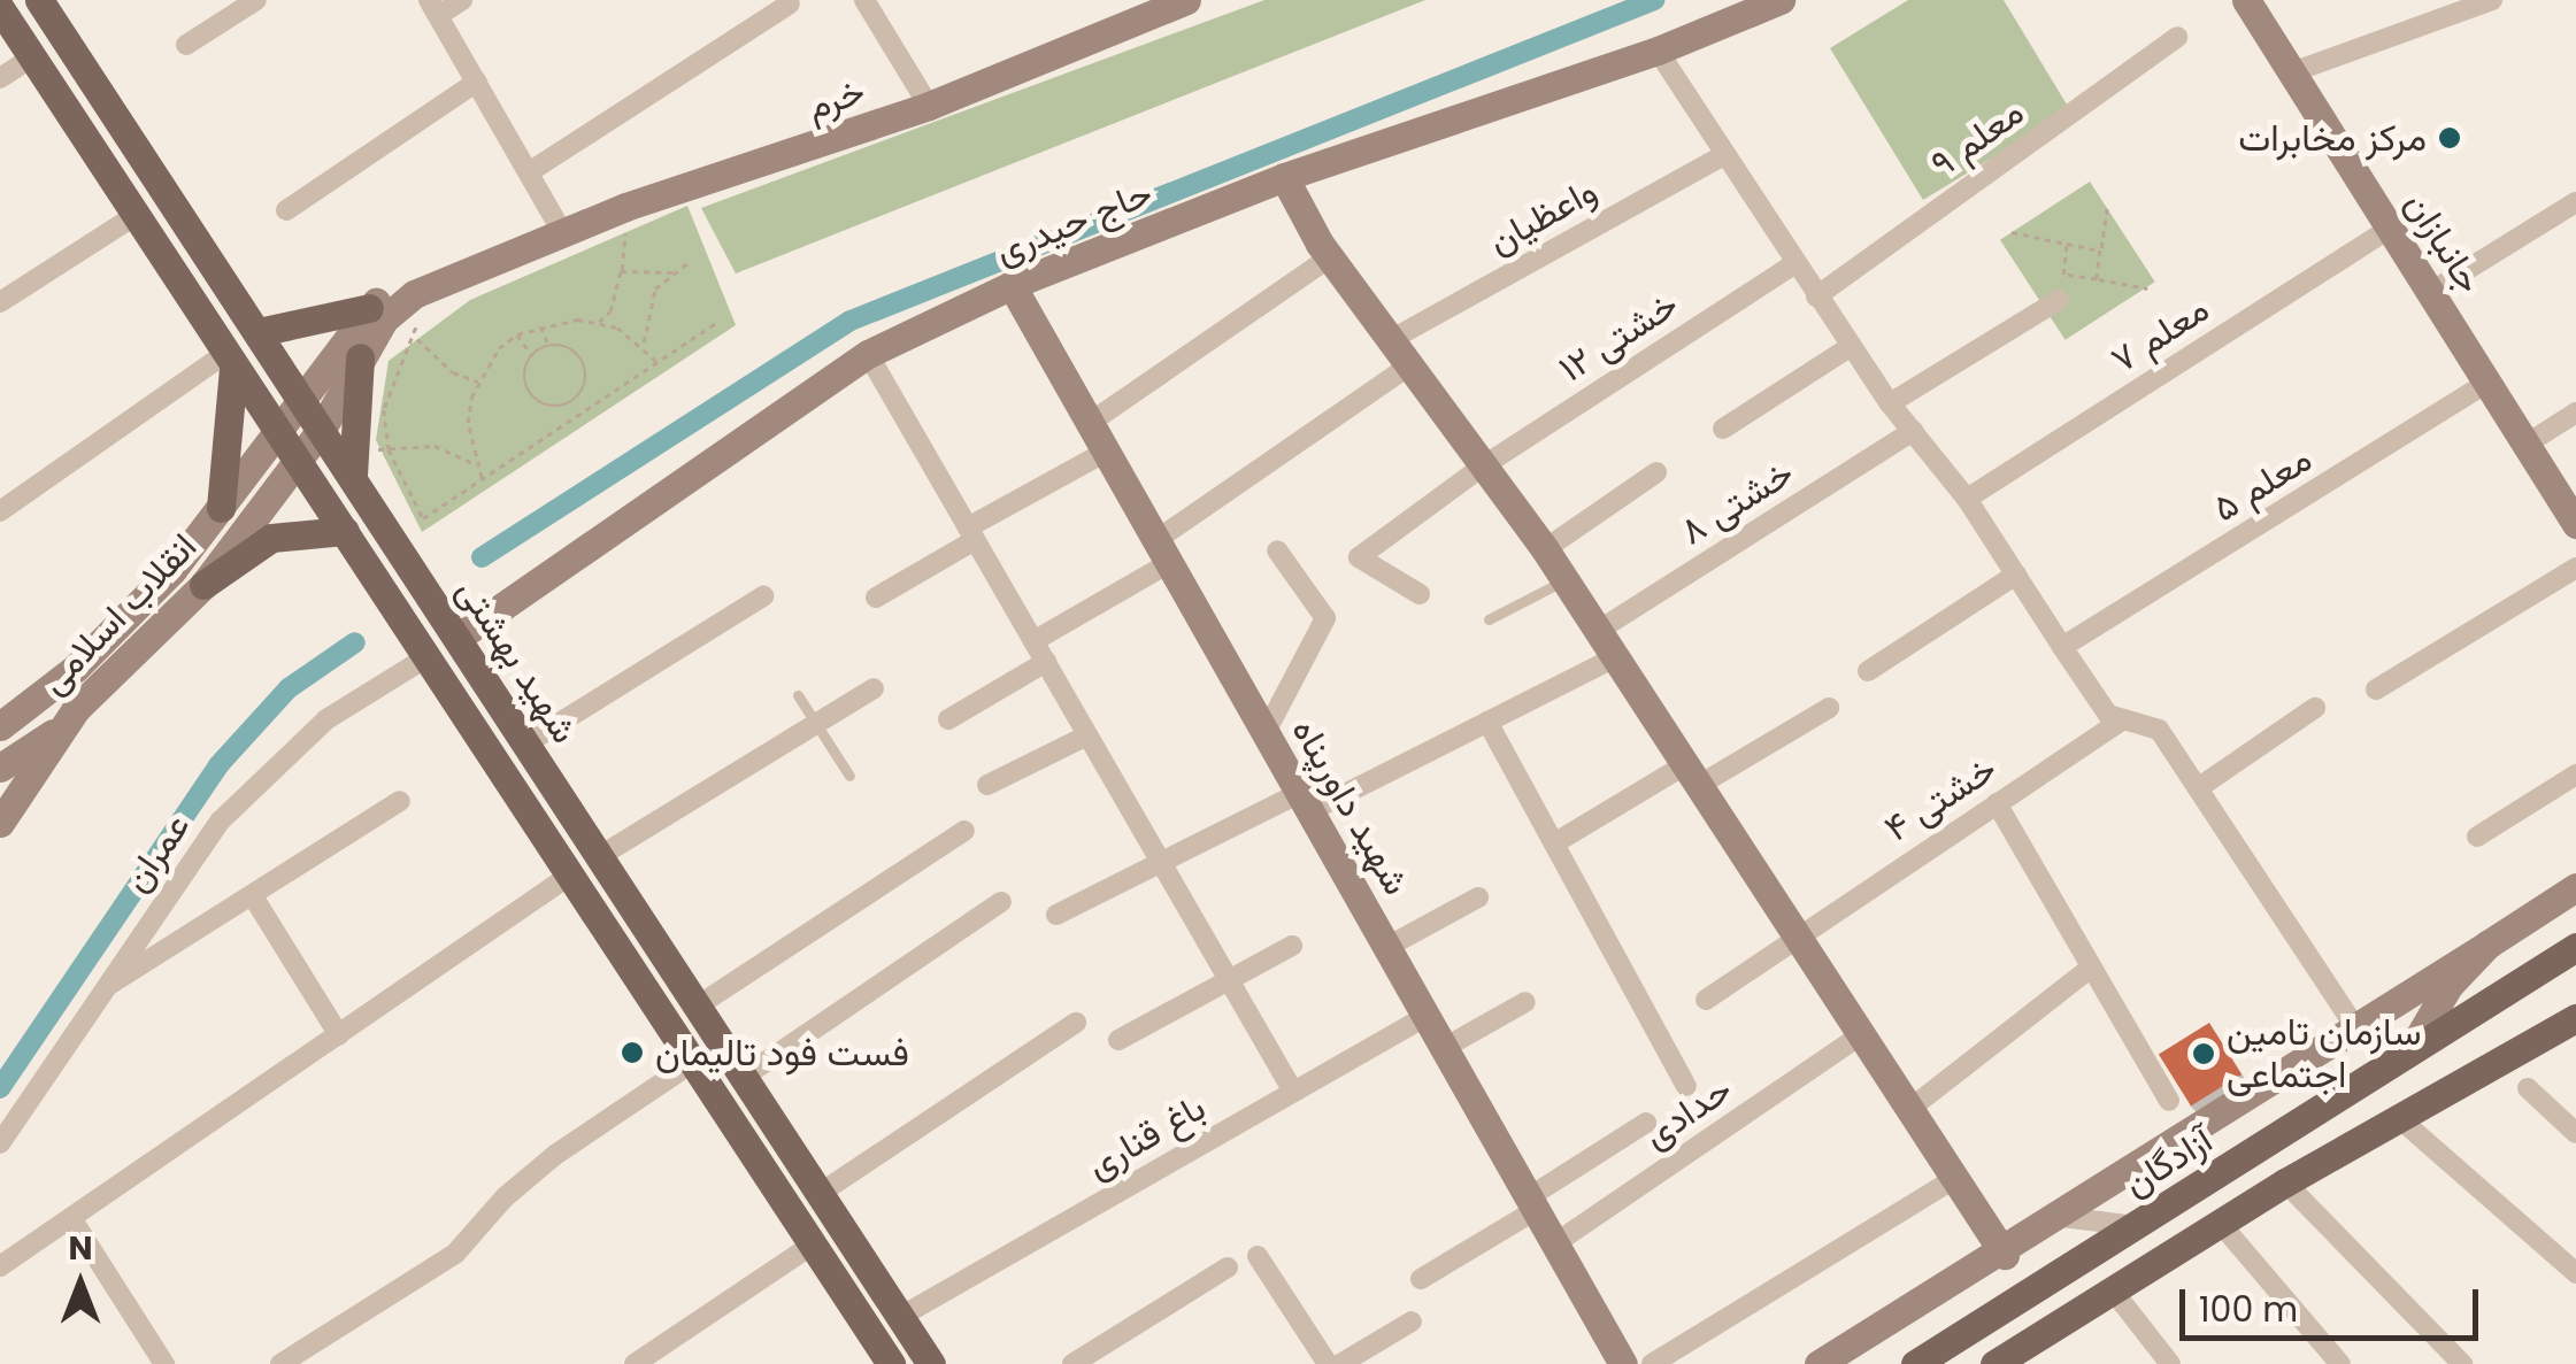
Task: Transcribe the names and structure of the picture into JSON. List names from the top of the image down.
{
  "streets": {
    "main road": ["شهید بهشتی", "آزادگان"],
    "street": [
      "خرم",
      "معلم ۹",
      "واعظیان",
      "حاج حیدری",
      "جانبازان",
      "معلم ۷",
      "خشتی ۱۲",
      "معلم ۵",
      "خشتی ۸",
      "انقلاب اسلامی",
      "خشتی ۴",
      "شهید داورپناه",
      "عمران",
      "حدادی",
      "باغ قناری"
    ]
  },
  "crossings": [
    ["خرم", "انقلاب اسلامی"],
    ["خرم", "شهید بهشتی"],
    ["حاج حیدری", "شهید بهشتی"],
    ["حاج حیدری", "شهید داورپناه"],
    ["جانبازان", "معلم ۷"],
    ["جانبازان", "معلم ۵"],
    ["انقلاب اسلامی", "شهید بهشتی"],
    ["شهید بهشتی", "عمران"],
    ["شهید بهشتی", "باغ قناری"],
    ["شهید داورپناه", "حدادی"],
    ["شهید داورپناه", "باغ قناری"]
  ],
  "places": ["مرکز مخابرات", "فست فود تالیمان", "سازمان تامین اجتماعی"],
  "scale_bar": "100 m",
  "north": "top"
}
